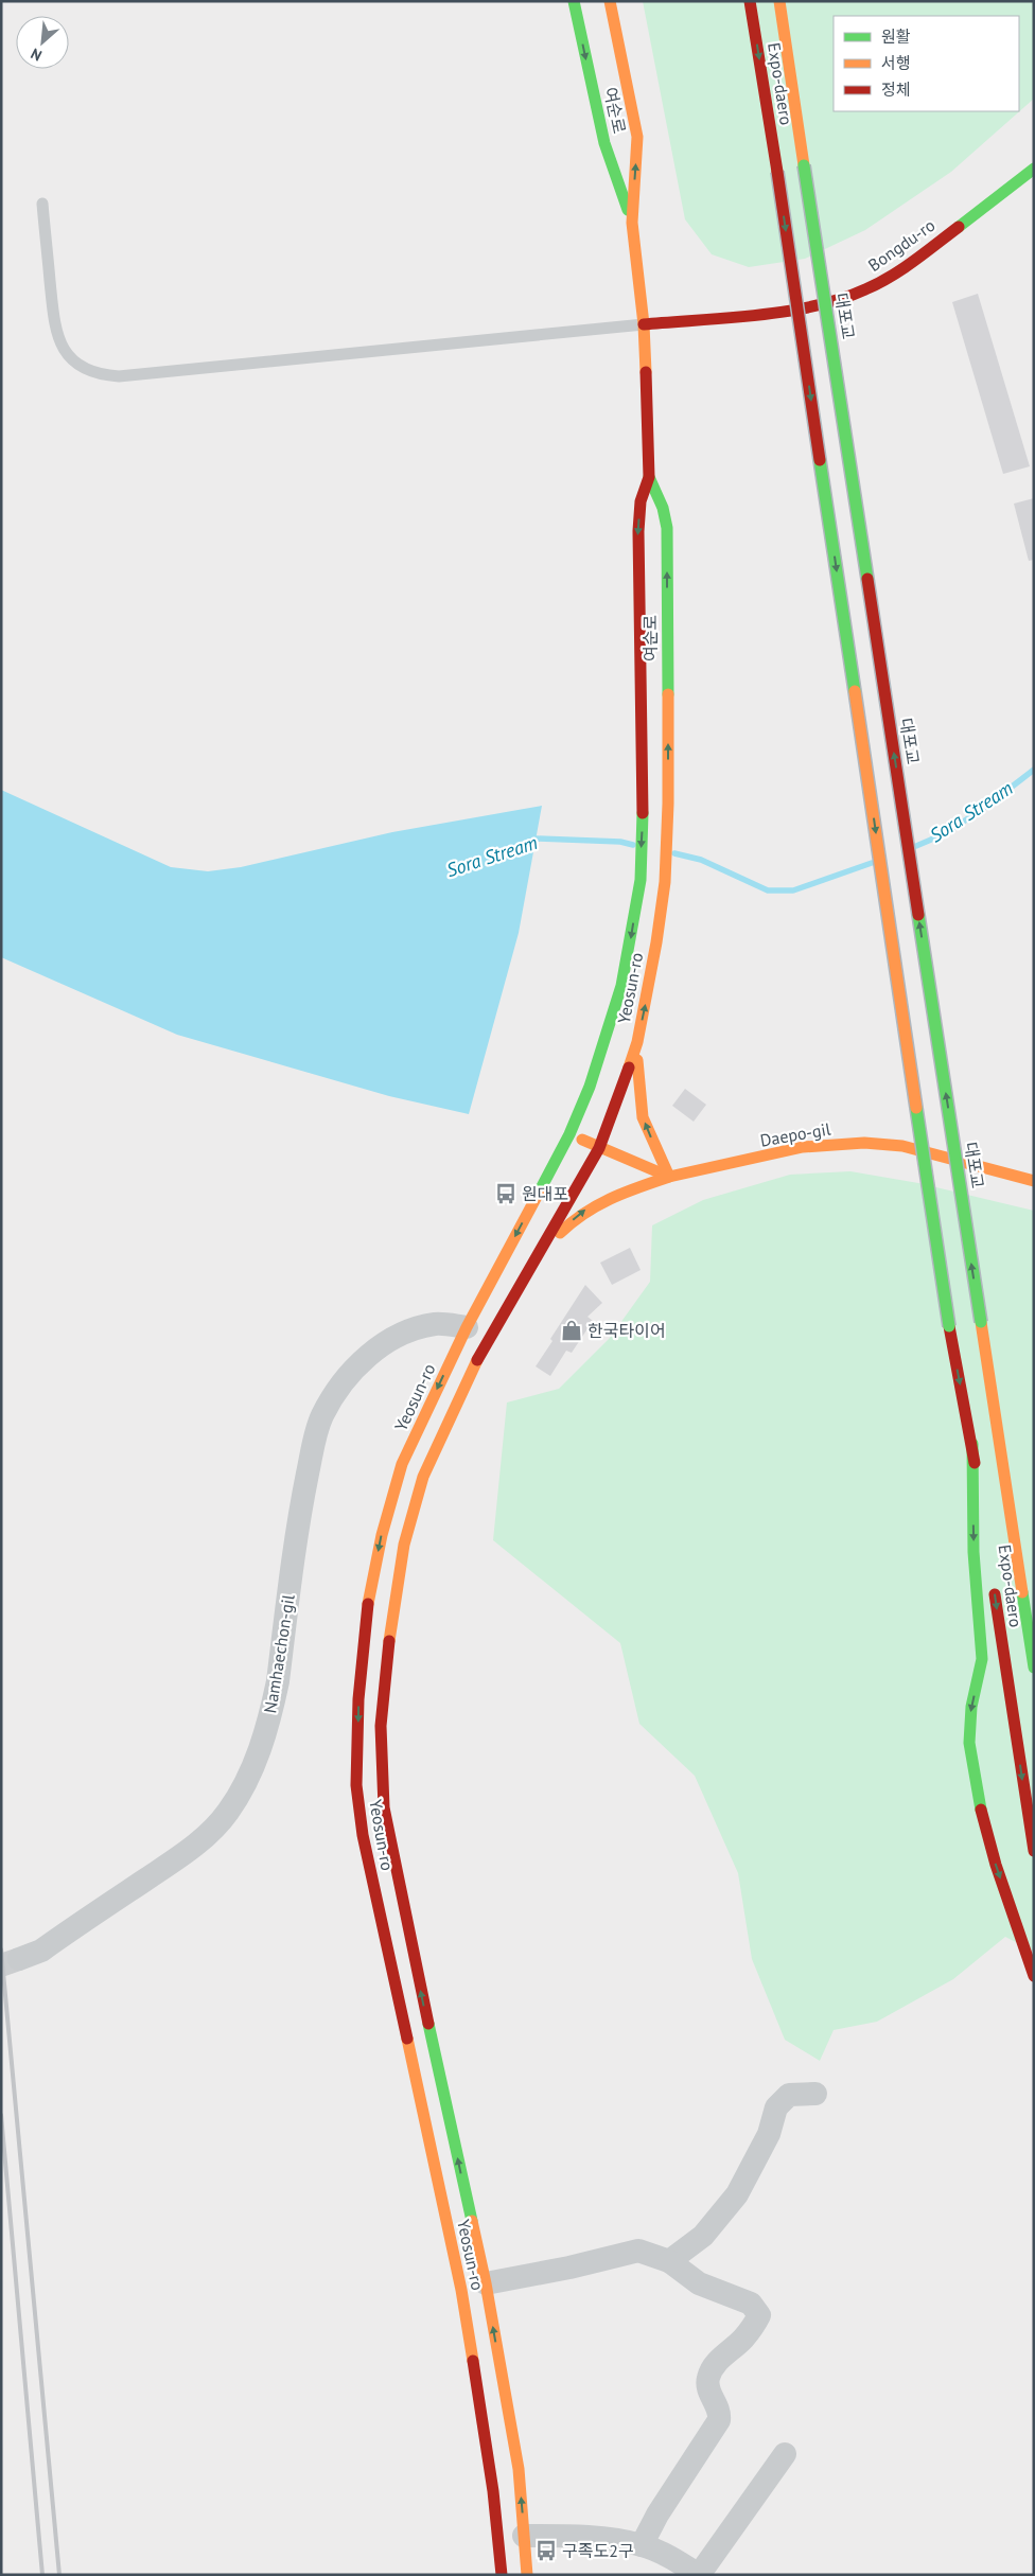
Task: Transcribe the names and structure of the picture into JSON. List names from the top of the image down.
{
  "streets": {
    "main road": [
      "Expo-daero",
      "여순로",
      "Bongdu-ro",
      "대포교",
      "Yeosun-ro",
      "Daepo-gil"
    ],
    "street": ["Namhaechon-gil"]
  },
  "crossings": [
    ["Expo-daero", "대포교"],
    ["여순로", "Bongdu-ro"],
    ["여순로", "Yeosun-ro"],
    ["Yeosun-ro", "Daepo-gil"],
    ["Yeosun-ro", "Namhaechon-gil"]
  ],
  "one_way": ["대포교"],
  "water": ["Sora Stream"],
  "places": {
    "bus stop": ["원대포", "구족도2구"],
    "shop": ["한국타이어"]
  },
  "legend": ["원활", "서행", "정체"],
  "north": "bottom left"
}
